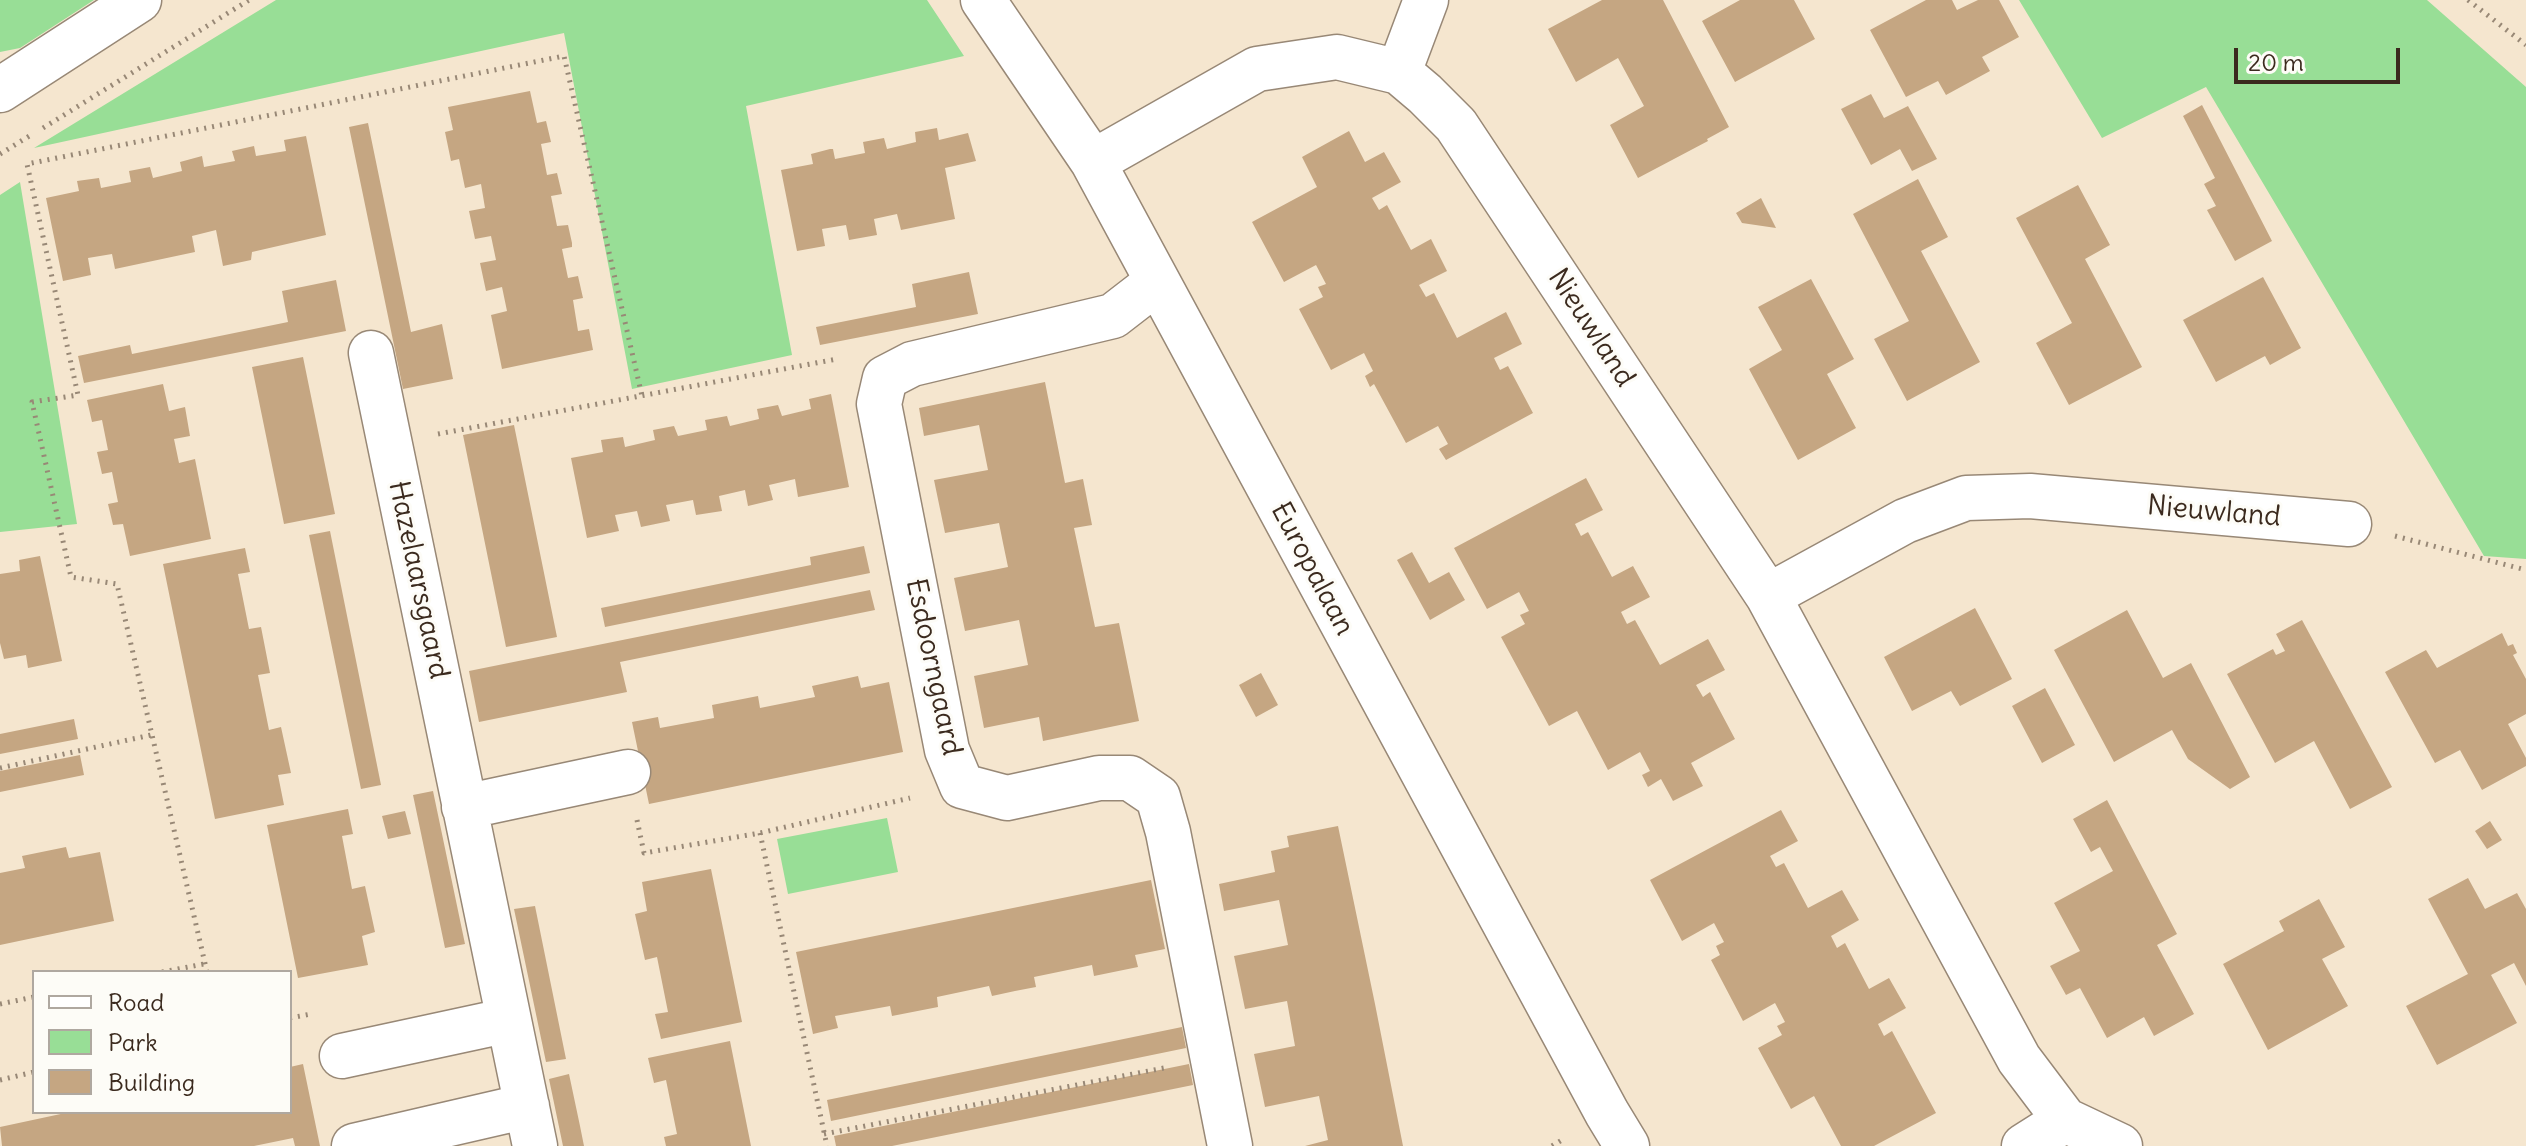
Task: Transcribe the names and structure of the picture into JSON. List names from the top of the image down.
{
  "streets": {
    "street": [
      "Nieuwland",
      "Europalaan",
      "Hazelaarsgaard",
      "Esdoorngaard"
    ]
  },
  "crossings": [
    ["Nieuwland", "Europalaan"]
  ],
  "legend": ["Road", "Park", "Building"],
  "scale_bar": "20 m"
}
